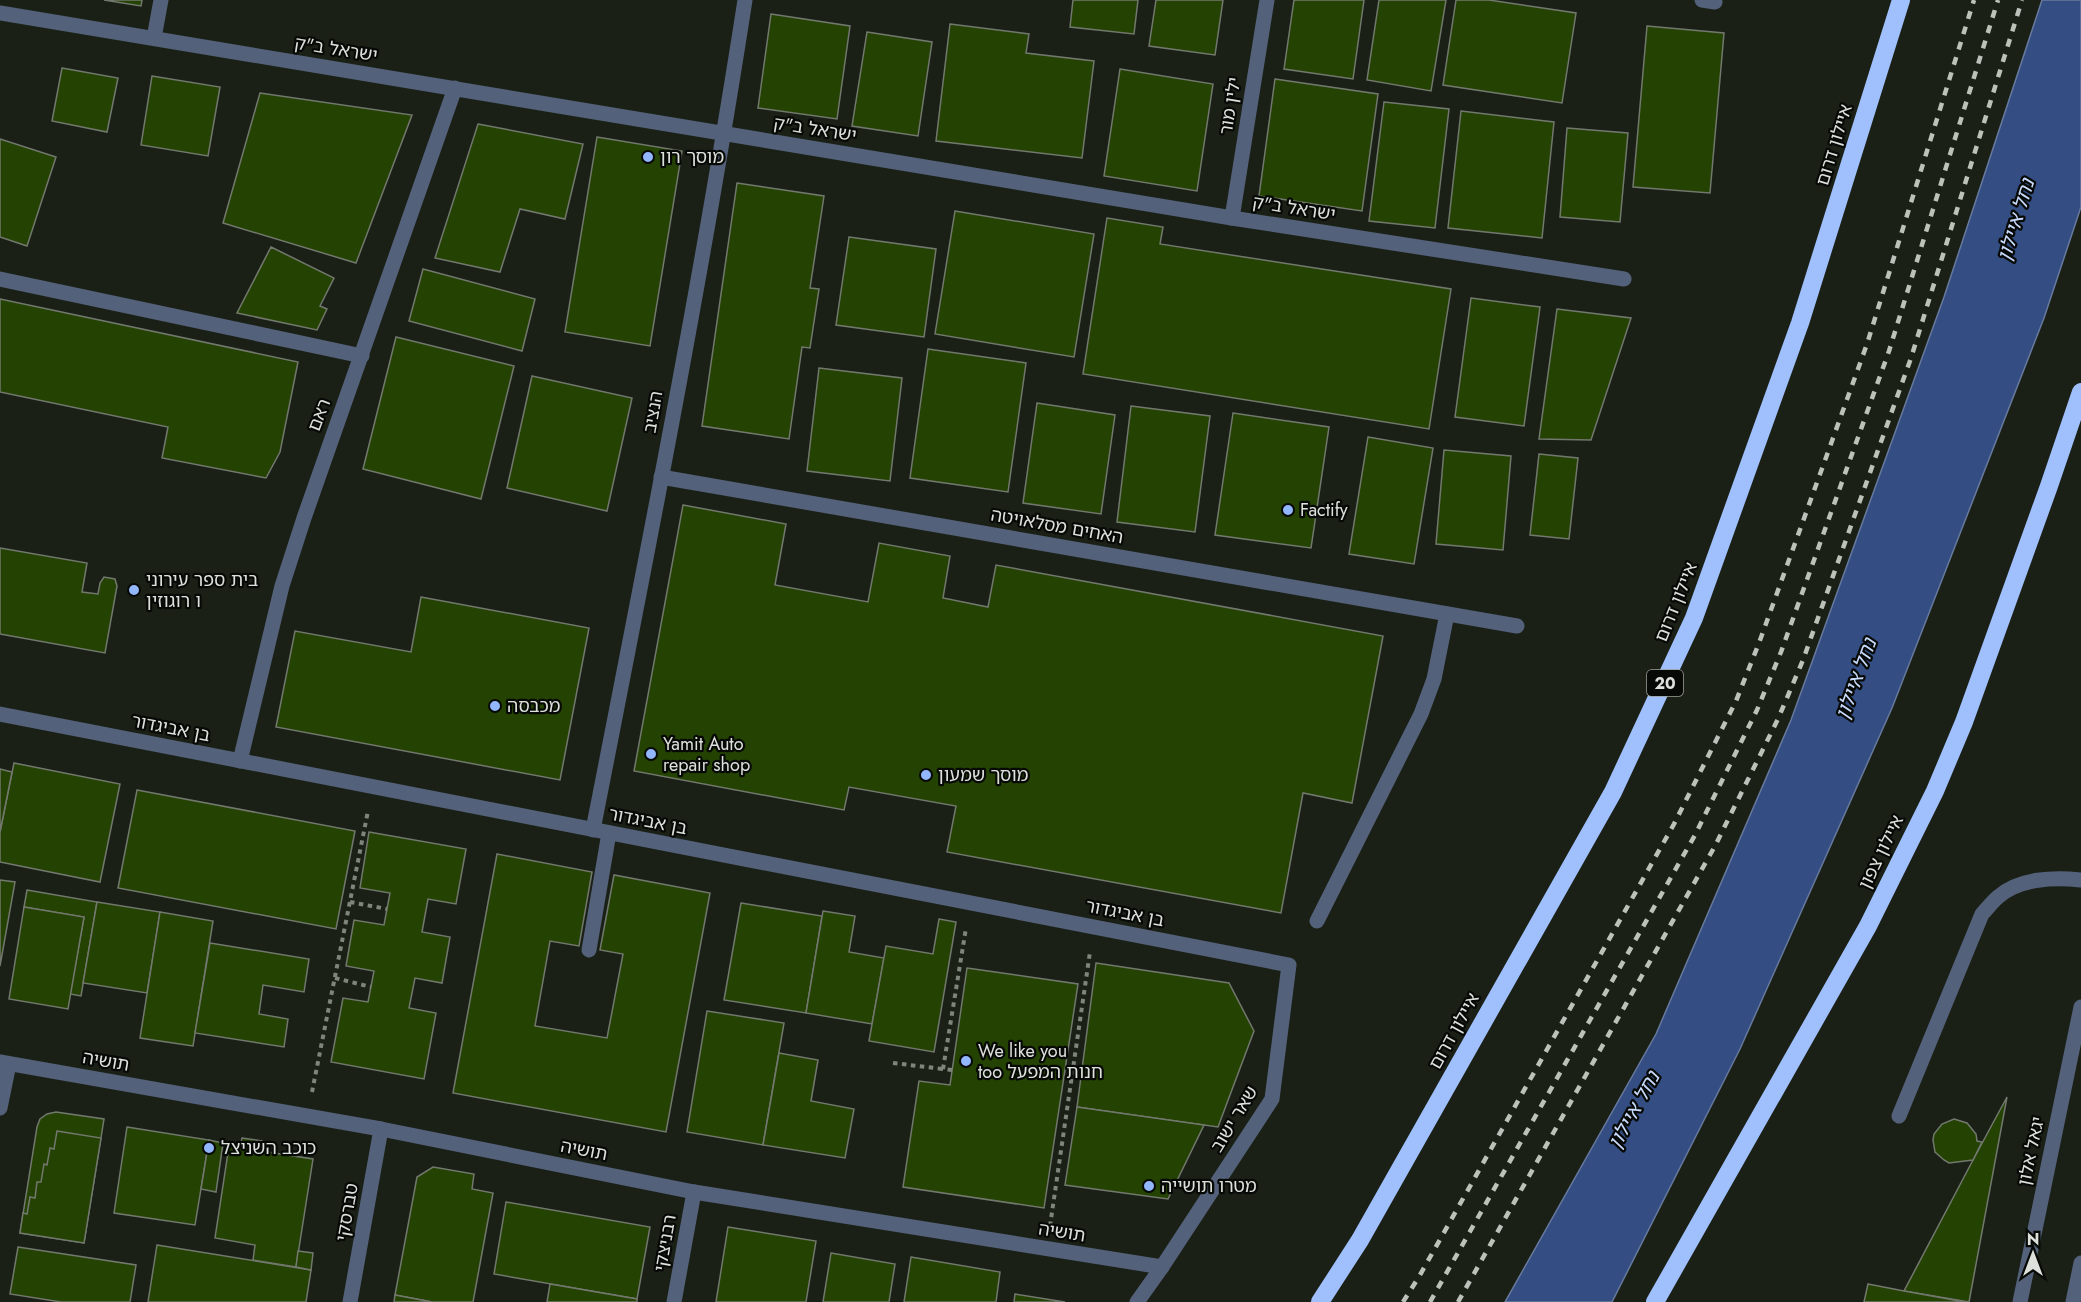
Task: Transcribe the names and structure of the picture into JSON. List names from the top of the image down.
{
  "streets": {
    "highway": ["איילון דרום", "20", "איילון צפון"],
    "street": [
      "ישראל ב\"ק",
      "ילין מור",
      "הנציב",
      "ראם",
      "האחים מסלאויטה",
      "בן אביגדור",
      "תושיה",
      "שאר ישוב",
      "יגאל אלון",
      "טברסקי",
      "רבניצקי"
    ]
  },
  "crossings": [
    ["ישראל ב\"ק", "ילין מור"],
    ["ישראל ב\"ק", "הנציב"],
    ["ישראל ב\"ק", "ראם"],
    ["הנציב", "האחים מסלאויטה"],
    ["הנציב", "בן אביגדור"],
    ["ראם", "בן אביגדור"],
    ["בן אביגדור", "שאר ישוב"],
    ["תושיה", "שאר ישוב"],
    ["תושיה", "טברסקי"],
    ["תושיה", "רבניצקי"]
  ],
  "water": ["נחל איילון"],
  "places": [
    "מוסך רון",
    "Factify",
    "בית ספר עירוני ו רוגוזין",
    "מכבסה",
    "Yamit Auto repair shop",
    "מוסך שמעון",
    "We like you too חנות המפעל",
    "כוכב השניצל",
    "מטרו תושייה"
  ],
  "north": "top"
}
